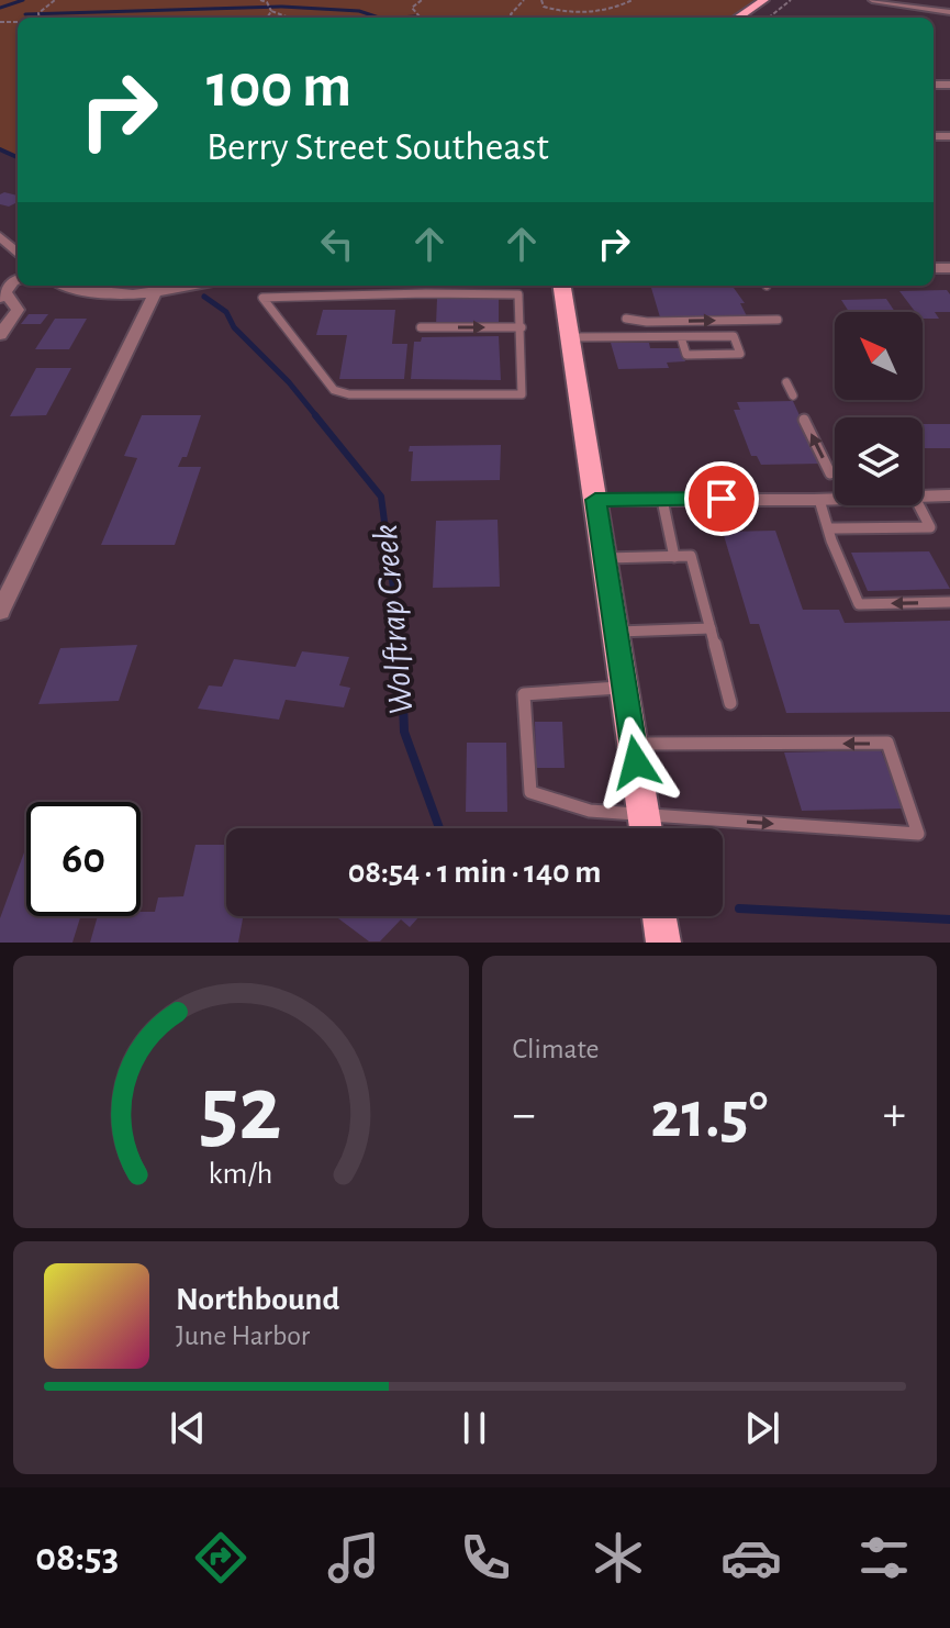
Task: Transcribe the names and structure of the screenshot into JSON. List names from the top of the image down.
{
  "water": ["Wolftrap Creek"],
  "north": "top left",
  "page": {
    "turn": ["100 m", "Berry Street Southeast"],
    "limit": "60",
    "trip": "08:54 · 1 min · 140 m",
    "tile": "Climate",
    "heat": ["−", "21.5°", "+"],
    "song": ["Northbound", "June Harbor"],
    "tabs": "08:53",
    "gauge": ["52", "km/h"]
  }
}
